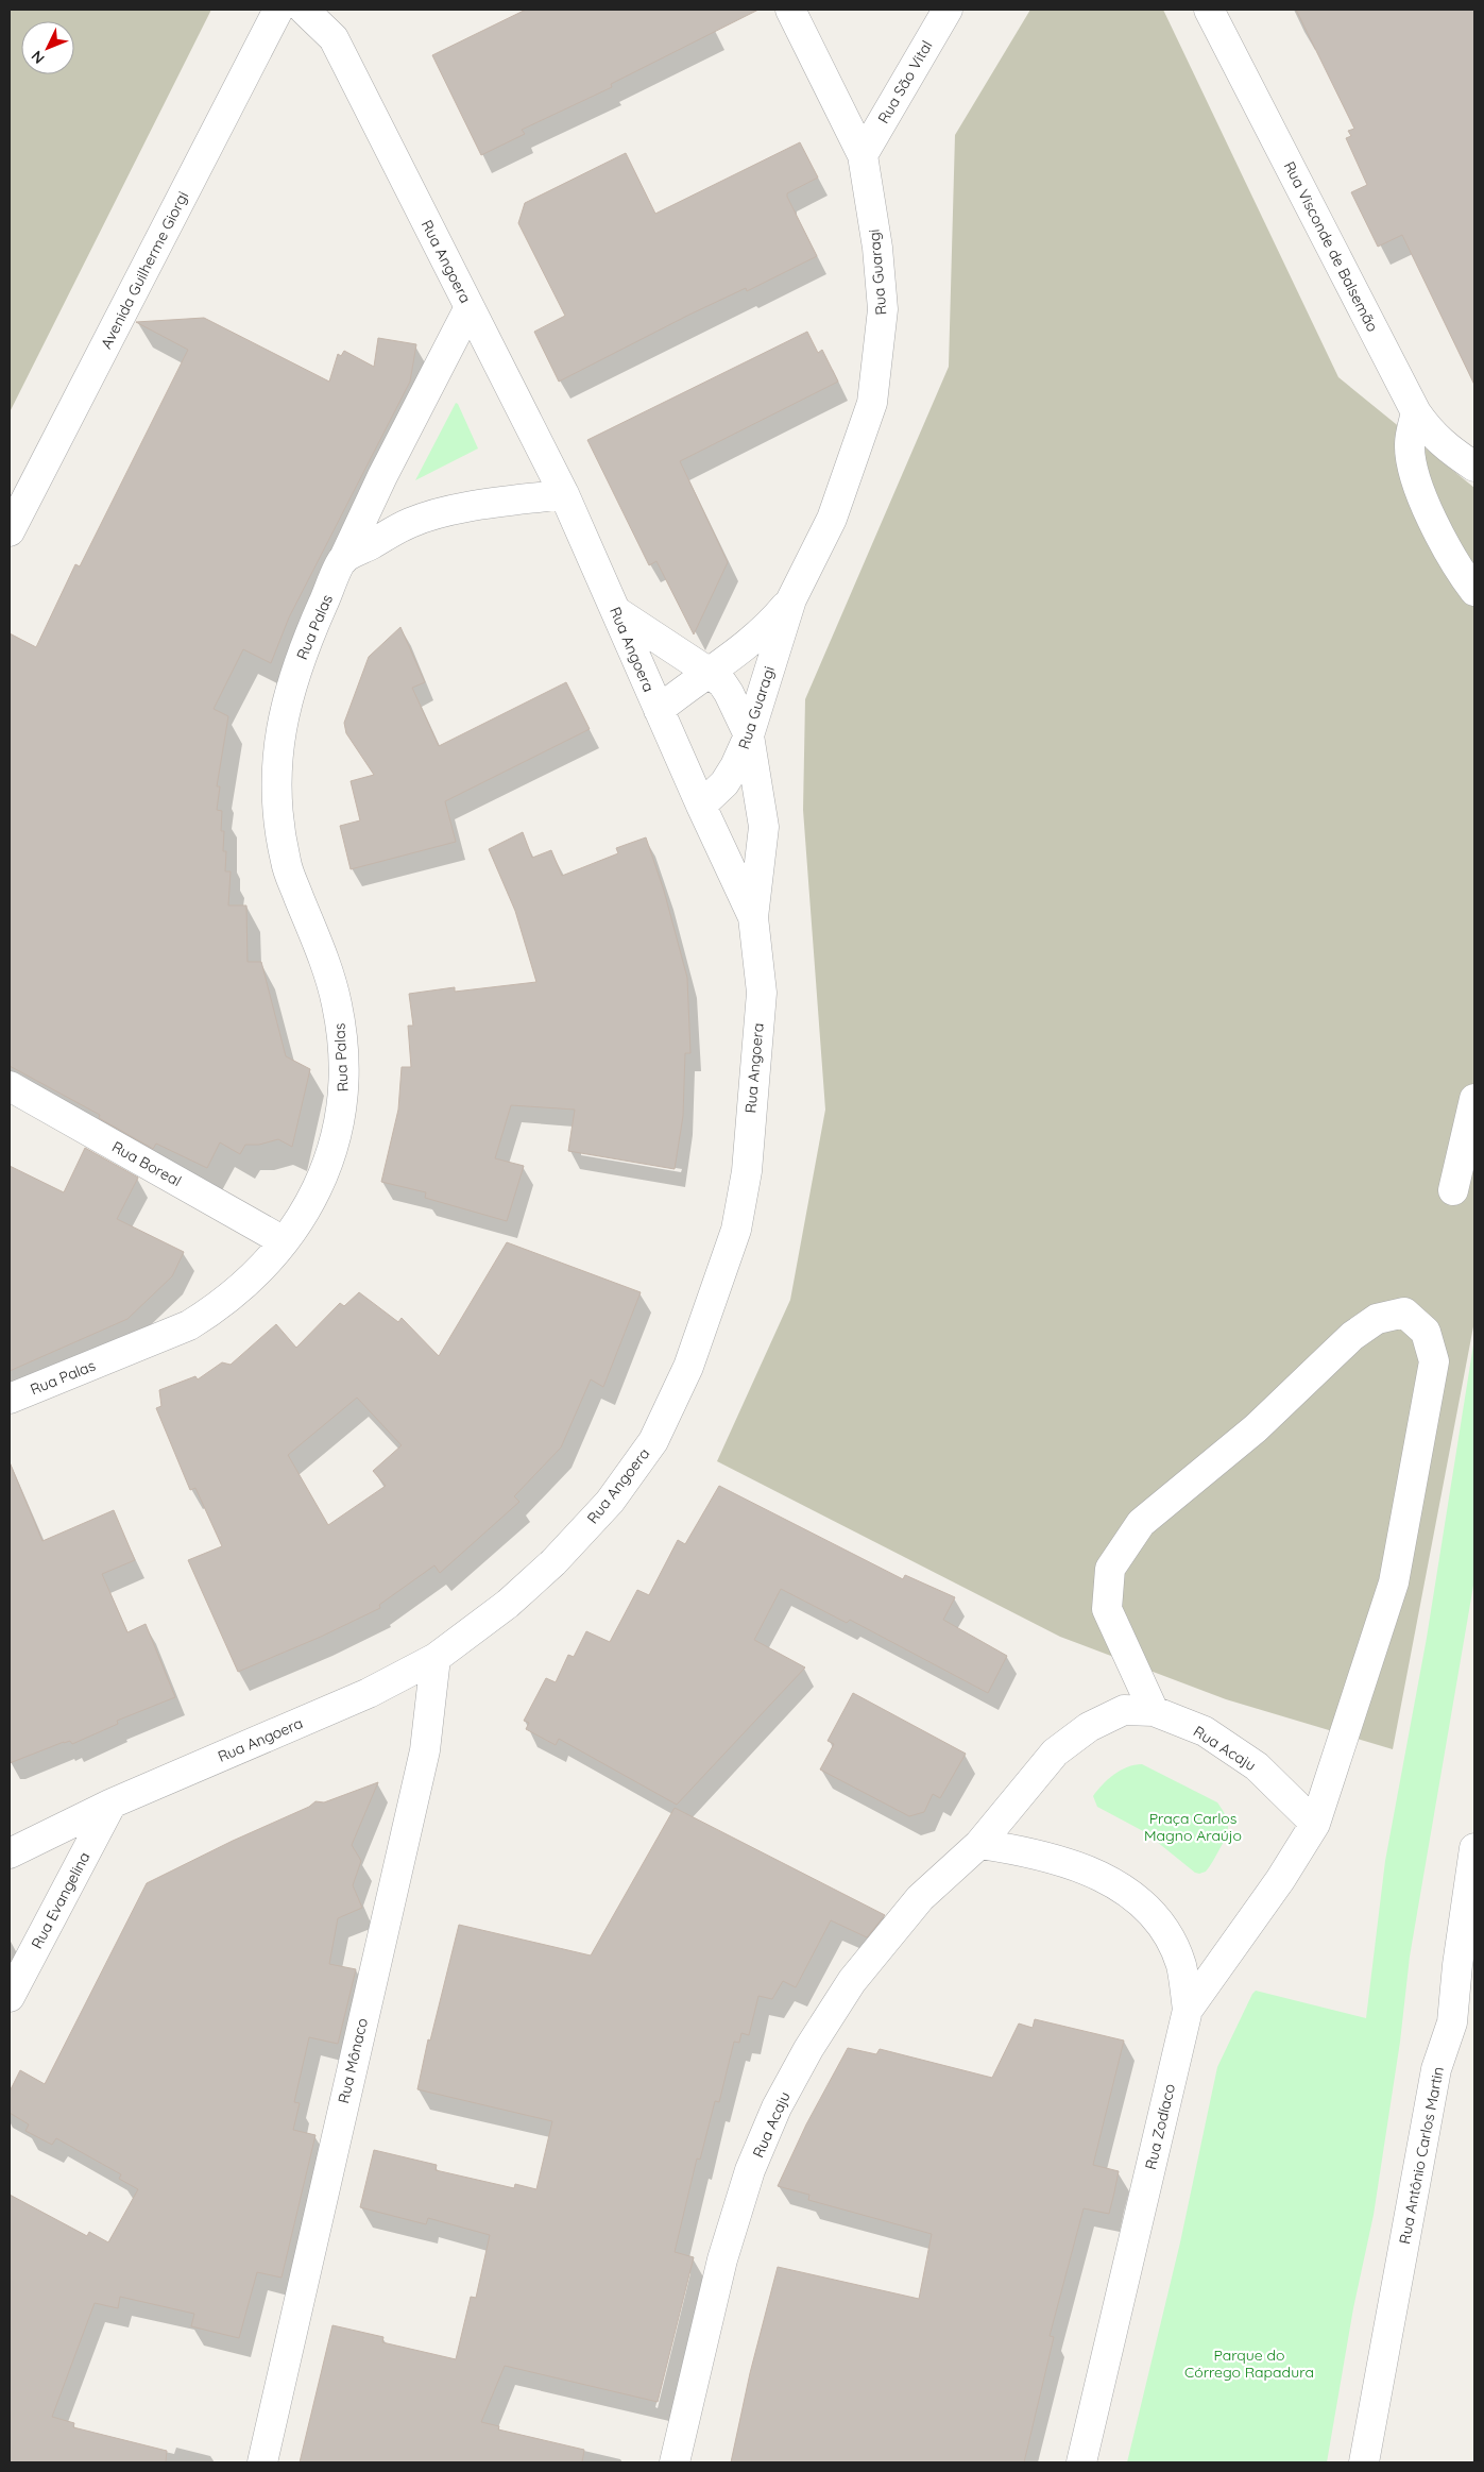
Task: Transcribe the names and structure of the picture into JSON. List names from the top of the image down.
{
  "streets": {
    "street": [
      "Rua São Vital",
      "Rua Visconde de Balsemão",
      "Rua Angoera",
      "Avenida Guilherme Giorgi",
      "Rua Guaragi",
      "Rua Palas",
      "Rua Boreal",
      "Rua Acaju",
      "Rua Evangelina",
      "Rua Mônaco",
      "Rua Zodíaco",
      "Rua Antônio Carlos Martin"
    ]
  },
  "crossings": [
    ["Rua São Vital", "Rua Guaragi"],
    ["Rua Angoera", "Rua Guaragi"],
    ["Rua Angoera", "Rua Palas"],
    ["Rua Angoera", "Rua Evangelina"],
    ["Rua Angoera", "Rua Mônaco"],
    ["Rua Palas", "Rua Boreal"],
    ["Rua Acaju", "Rua Zodíaco"]
  ],
  "parks": ["Praça Carlos Magno Araújo", "Parque do Córrego Rapadura"],
  "north": "bottom left"
}
